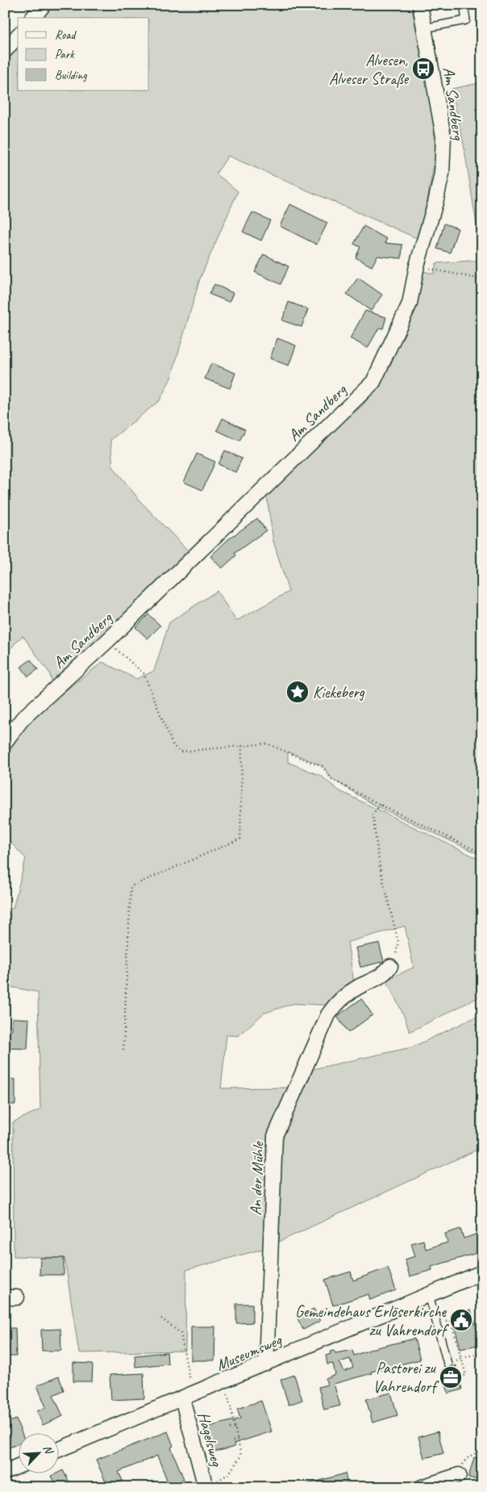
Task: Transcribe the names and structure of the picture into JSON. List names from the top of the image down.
{
  "streets": {
    "street": [
      "Am Sandberg",
      "An der Mühle",
      "Museumsweg",
      "Hagelsweg"
    ]
  },
  "crossings": [
    ["An der Mühle", "Museumsweg"],
    ["Museumsweg", "Hagelsweg"]
  ],
  "places": {
    "bus stop": ["Alvesen, Alveser Straße"],
    "place": ["Kiekeberg"],
    "public building": ["Gemeindehaus Erlöserkirche zu Vahrendorf"],
    "office": ["Pastorei zu Vahrendorf"]
  },
  "legend": ["Road", "Park", "Building"],
  "north": "top right"
}
